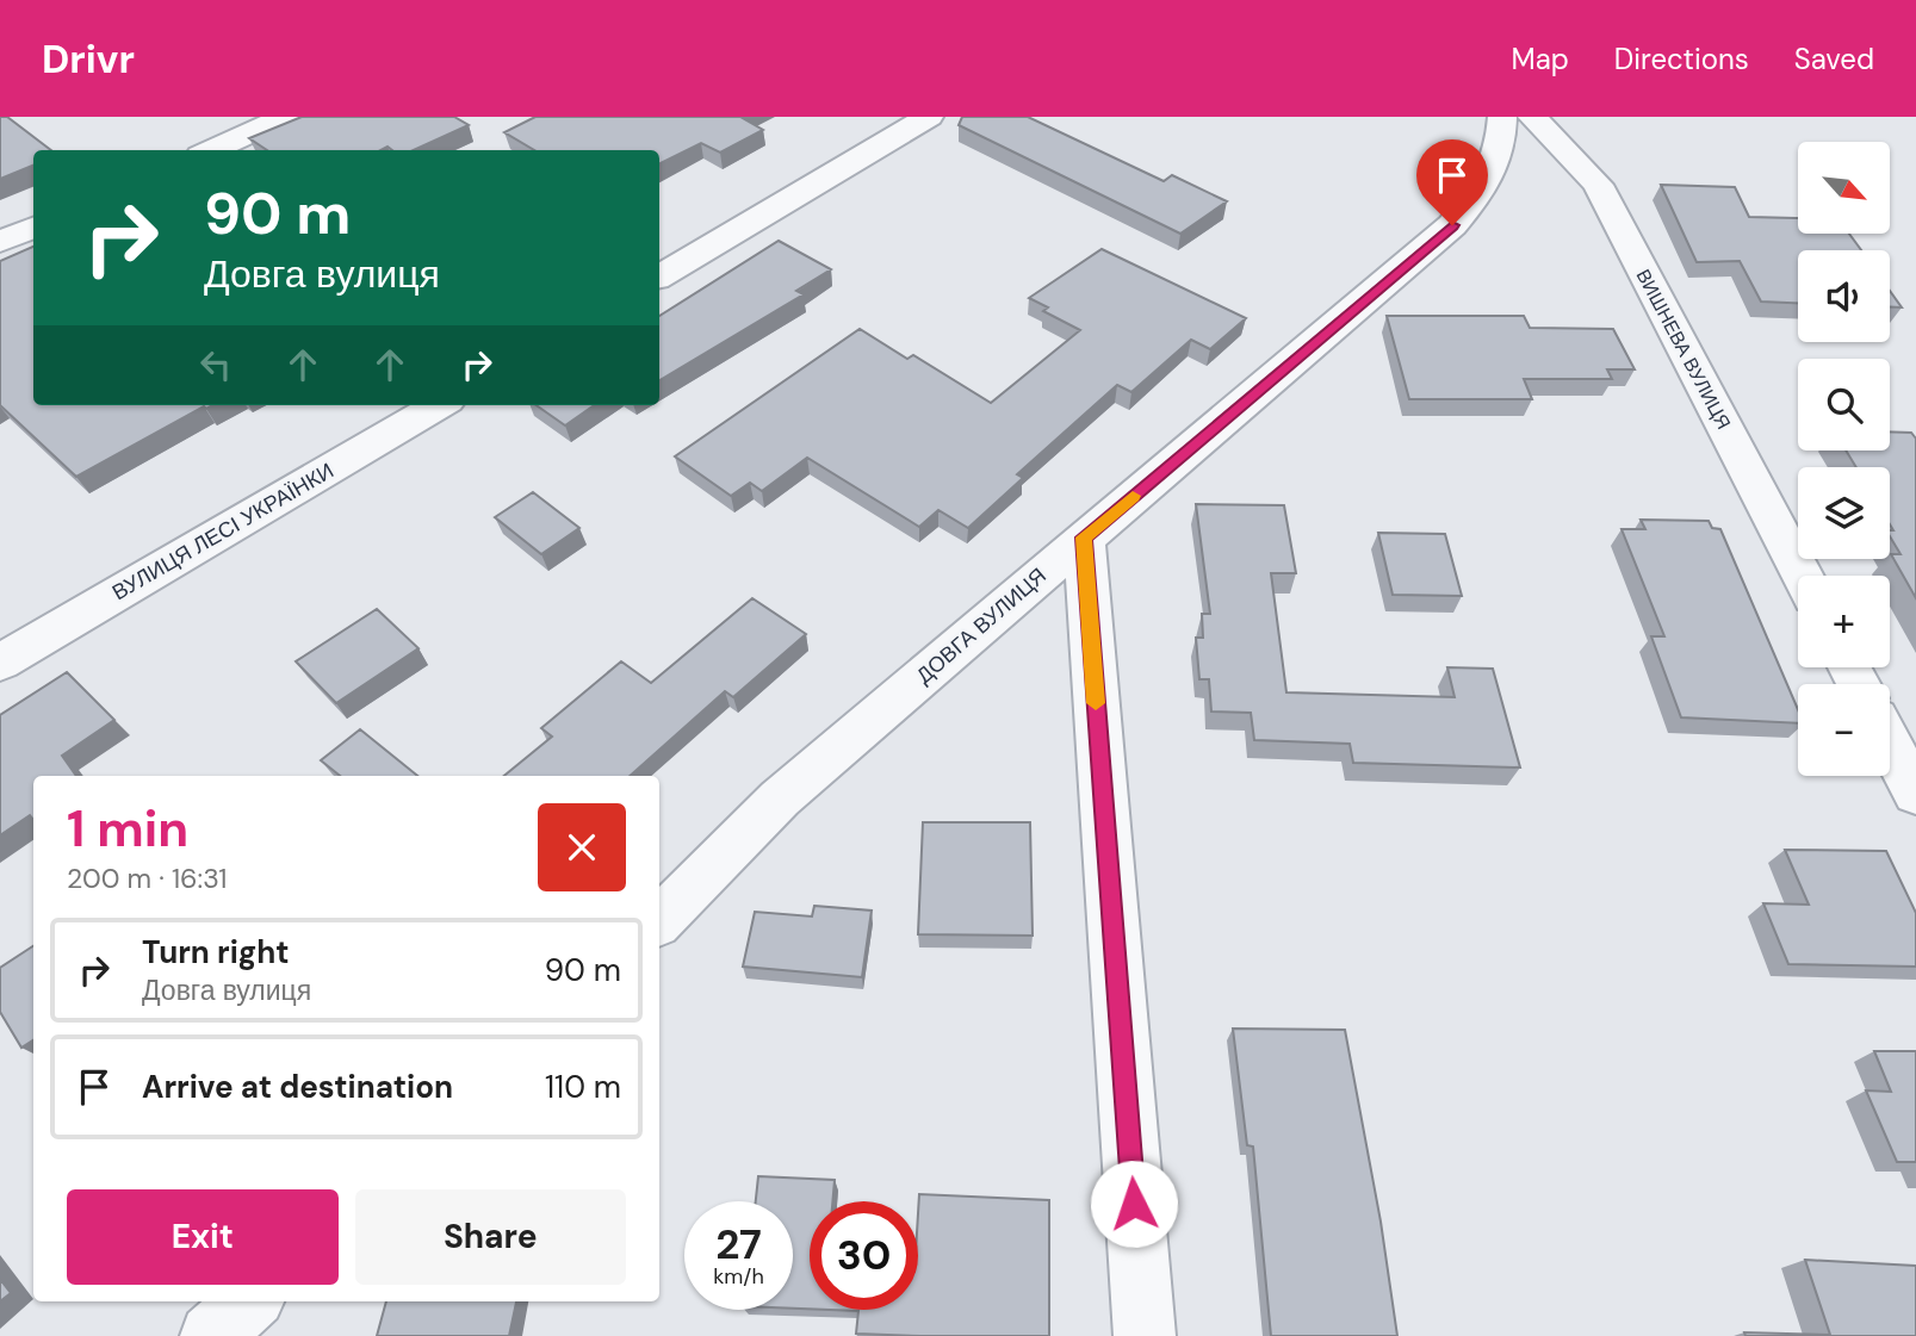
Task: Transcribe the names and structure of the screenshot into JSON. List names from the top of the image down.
{
  "streets": {
    "street": ["ВИШНЕВА ВУЛИЦЯ", "ВУЛИЦЯ ЛЕСІ УКРАЇНКИ", "ДОВГА ВУЛИЦЯ"]
  },
  "north": "bottom right",
  "page": {
    "header": "Drivr",
    "nav": ["Map", "Directions", "Saved"],
    "map_buttons": ["+", "−"],
    "turn": ["90 m", "Довга вулиця"],
    "heading": ["1 min", "200 m · 16:31"],
    "list": [
      {
        "name": "Turn right",
        "note": "Довга вулиця",
        "value": "90 m"
      },
      {
        "name": "Arrive at destination",
        "value": "110 m"
      }
    ],
    "buttons": ["Exit", "Share"],
    "speed": "27 km/h",
    "limit": "30"
  }
}
